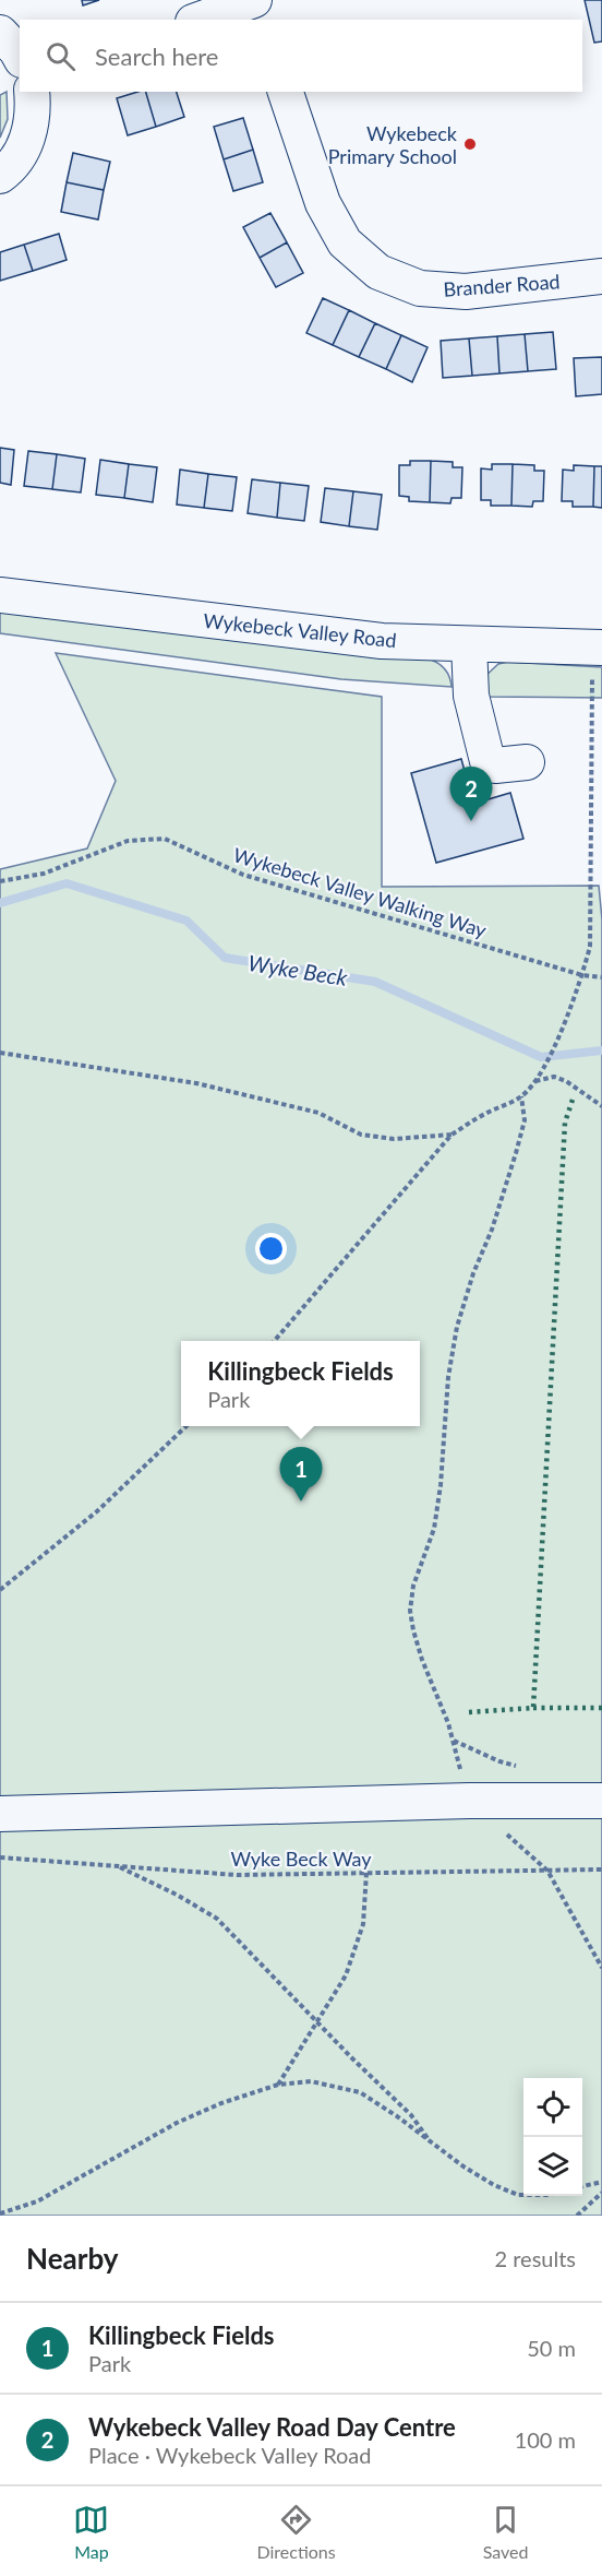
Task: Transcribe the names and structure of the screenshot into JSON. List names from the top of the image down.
{
  "streets": {
    "street": ["Brander Road", "Wykebeck Valley Road"],
    "path": ["Wykebeck Valley Walking Way", "Wyke Beck Way"]
  },
  "water": ["Wyke Beck"],
  "places": ["Wykebeck Primary School"],
  "page": {
    "search": "Search here",
    "pins": ["2", "1"],
    "popup": ["Killingbeck Fields", "Park"],
    "heading": ["Nearby", "2 results"],
    "list": [
      {
        "mark": "1",
        "name": "Killingbeck Fields",
        "note": "Park",
        "value": "50 m"
      },
      {
        "mark": "2",
        "name": "Wykebeck Valley Road Day Centre",
        "note": "Place · Wykebeck Valley Road",
        "value": "100 m"
      }
    ],
    "nav": ["Map", "Directions", "Saved"]
  }
}
